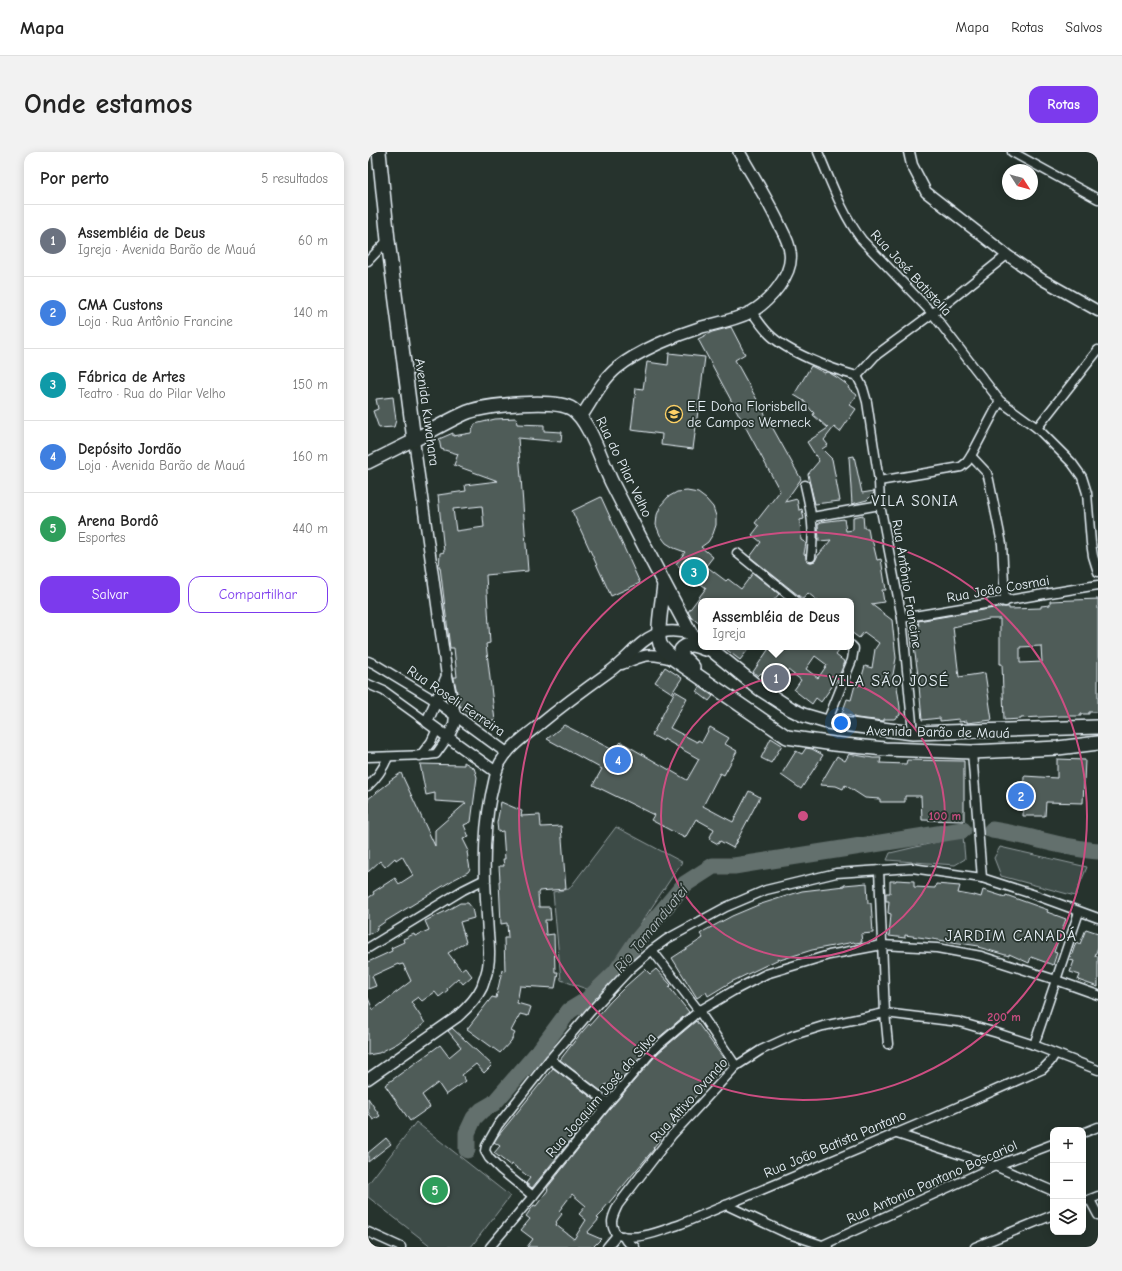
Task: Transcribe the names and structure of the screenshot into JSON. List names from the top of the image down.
{
  "streets": {
    "main road": ["Avenida Kuwahara", "Rua do Pilar Velho", "Avenida Barão de Mauá"],
    "street": [
      "Rua José Batistella",
      "Rua Antônio Francine",
      "Rua João Cosmai",
      "Rua Roseli Ferreira",
      "Rua Joaquim José da Silva",
      "Rua Altivo Ovando",
      "Rua João Batista Pantano",
      "Rua Antonia Pantano Boscariol"
    ]
  },
  "crossings": [
    ["Avenida Kuwahara", "Rua do Pilar Velho"],
    ["Avenida Kuwahara", "Rua Roseli Ferreira"],
    ["Rua do Pilar Velho", "Avenida Barão de Mauá"],
    ["Rua Antônio Francine", "Rua João Cosmai"],
    ["Rua Antônio Francine", "Avenida Barão de Mauá"],
    ["Rua Roseli Ferreira", "Avenida Barão de Mauá"],
    ["Rua Altivo Ovando", "Rua João Batista Pantano"]
  ],
  "districts": ["VILA SONIA", "VILA SÃO JOSÉ", "JARDIM CANADÁ"],
  "water": ["Rio Tamanduateí"],
  "places": {
    "school or university": ["E.E Dona Florisbella de Campos Werneck"]
  },
  "north": "bottom right",
  "page": {
    "header": "Mapa",
    "nav": ["Mapa", "Rotas", "Salvos"],
    "buttons": [
      "Rotas",
      ["Salvar", "Compartilhar"]
    ],
    "title": "Onde estamos",
    "heading": ["Por perto", "5 resultados"],
    "list": [
      {
        "mark": "1",
        "name": "Assembléia de Deus",
        "note": "Igreja · Avenida Barão de Mauá",
        "value": "60 m"
      },
      {
        "mark": "2",
        "name": "CMA Custons",
        "note": "Loja · Rua Antônio Francine",
        "value": "140 m"
      },
      {
        "mark": "3",
        "name": "Fábrica de Artes",
        "note": "Teatro · Rua do Pilar Velho",
        "value": "150 m"
      },
      {
        "mark": "4",
        "name": "Depósito Jordão",
        "note": "Loja · Avenida Barão de Mauá",
        "value": "160 m"
      },
      {
        "mark": "5",
        "name": "Arena Bordô",
        "note": "Esportes",
        "value": "440 m"
      }
    ],
    "pins": [
      "3",
      "1",
      "4",
      "2",
      "5"
    ],
    "popup": ["Assembléia de Deus", "Igreja"],
    "map_buttons": ["+", "−"]
  },
  "rings": ["100 m", "200 m"]
}
